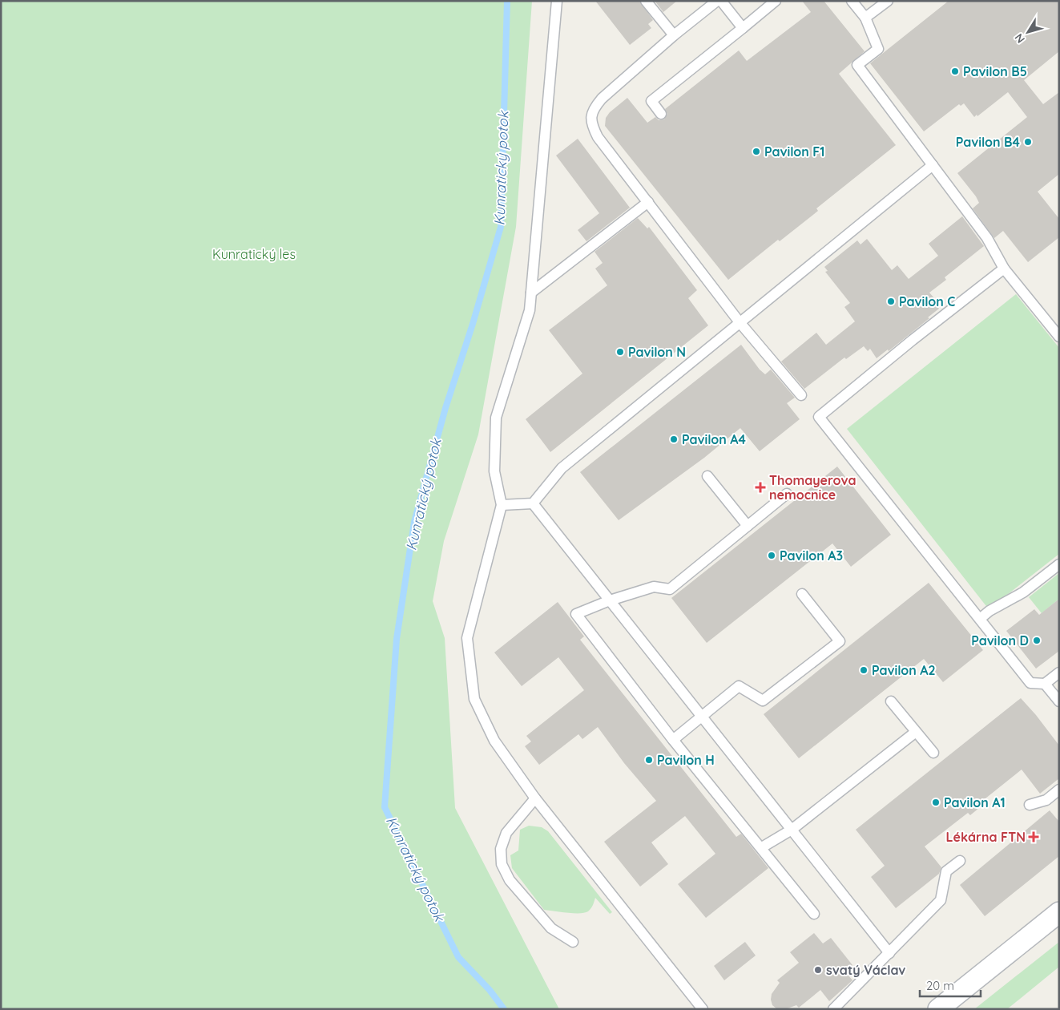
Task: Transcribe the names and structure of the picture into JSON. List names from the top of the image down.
{
  "water": ["Kunratický potok"],
  "parks": ["Kunratický les"],
  "places": {
    "other": [
      "Pavilon B5",
      "Pavilon B4",
      "Pavilon F1",
      "Pavilon C",
      "Pavilon N",
      "Pavilon A4",
      "Pavilon A3",
      "Pavilon D",
      "Pavilon A2",
      "Pavilon H",
      "Pavilon A1",
      "svatý Václav"
    ],
    "health": ["Thomayerova nemocnice", "Lékárna FTN"]
  },
  "scale_bar": "20 m",
  "north": "bottom left"
}
